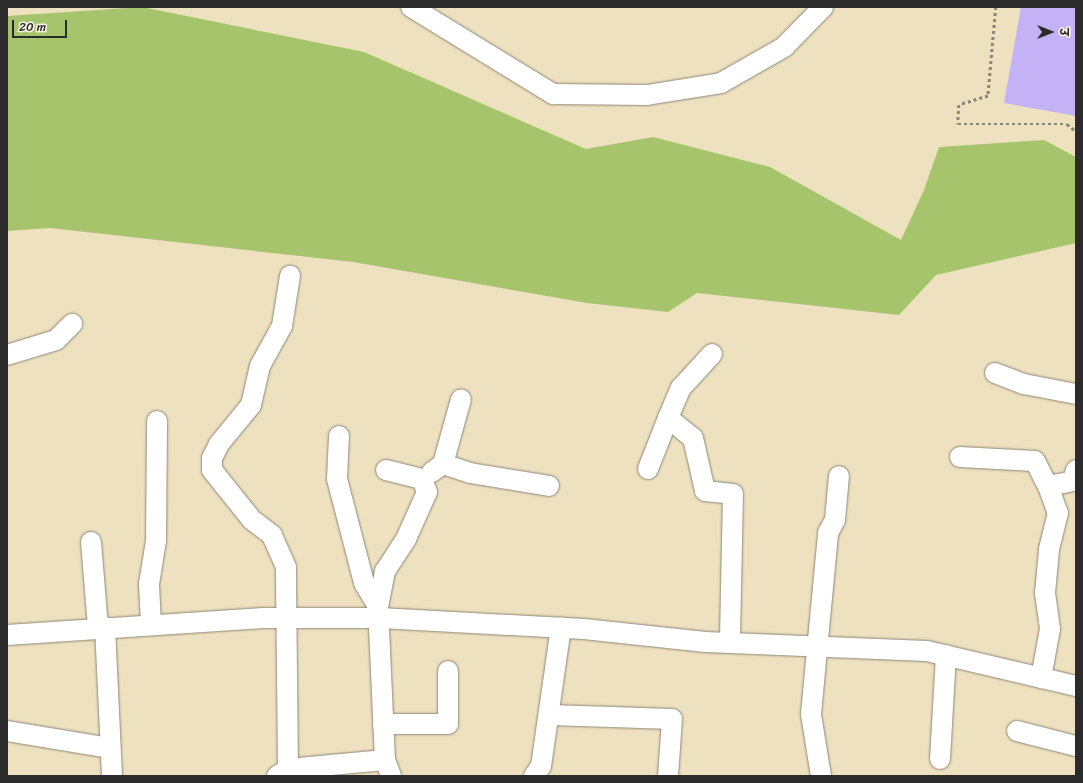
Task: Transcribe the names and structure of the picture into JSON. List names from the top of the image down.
{
  "scale_bar": "20 m",
  "north": "right"
}
